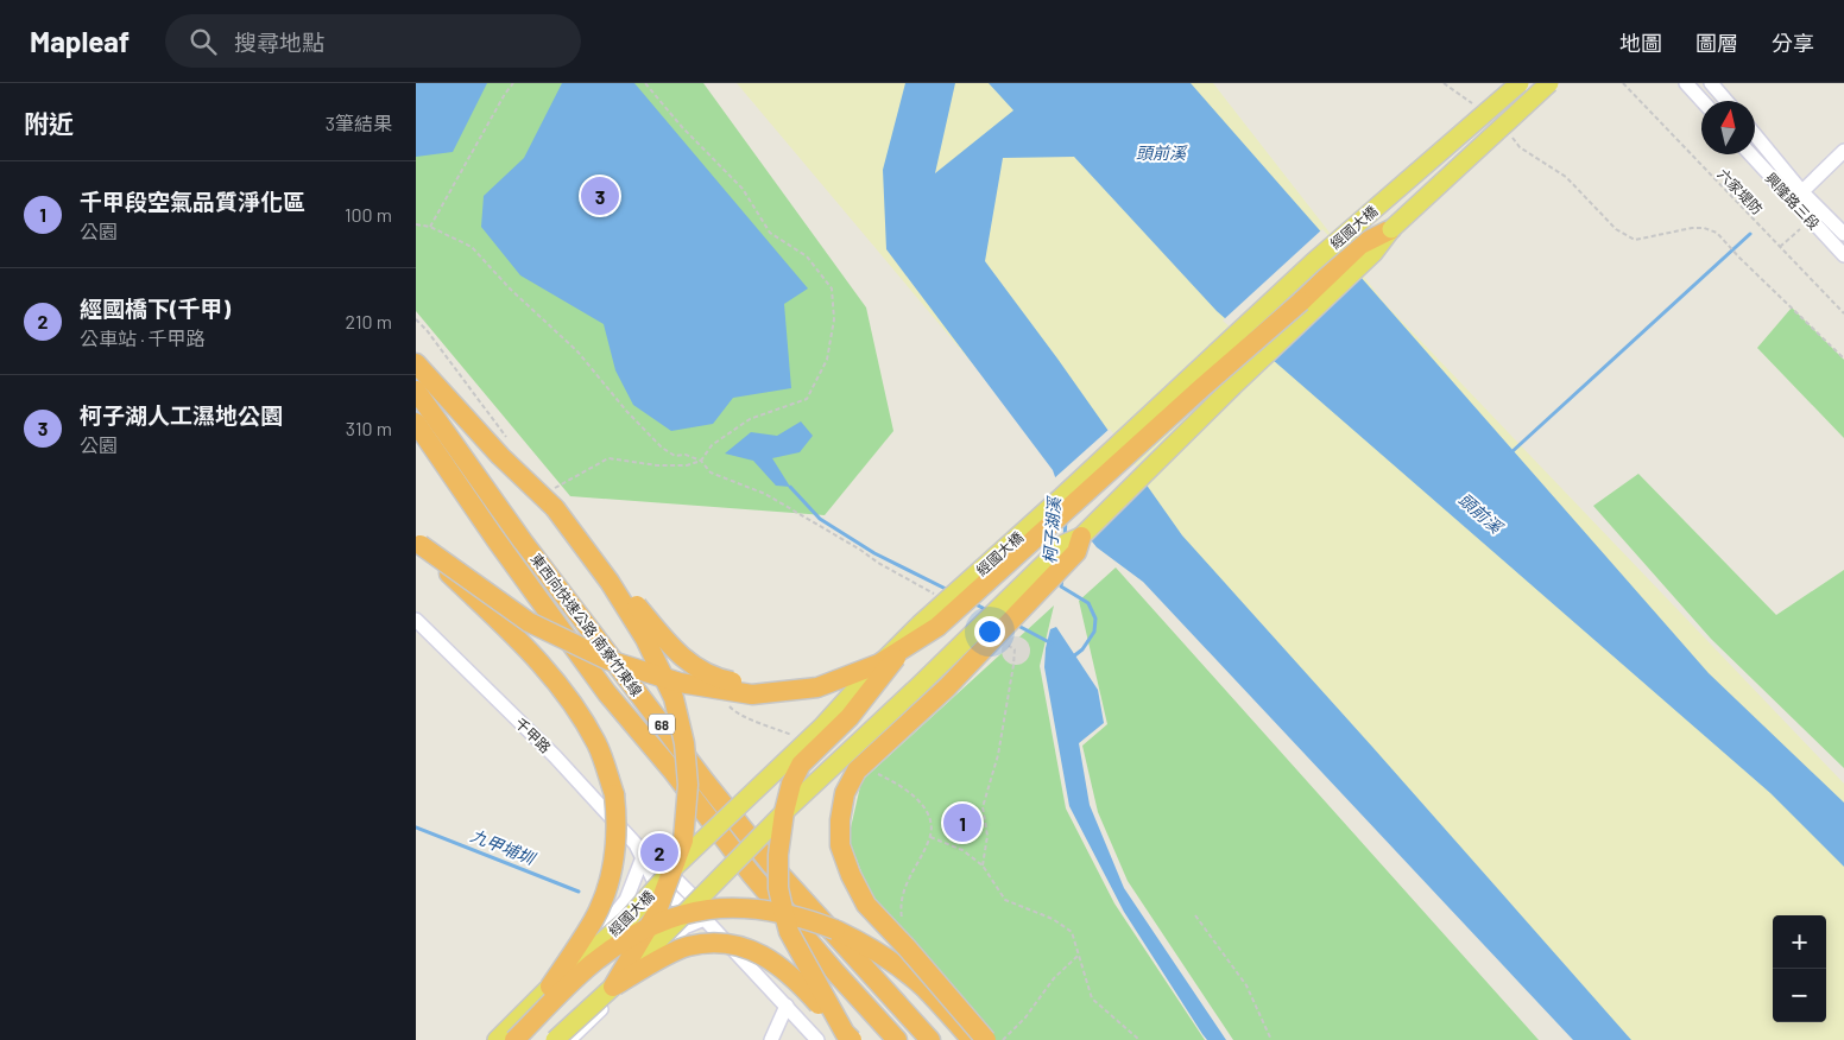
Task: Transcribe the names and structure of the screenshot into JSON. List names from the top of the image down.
{
  "streets": {
    "highway": ["東西向快速公路 南寮竹東線", "68"],
    "main road": ["經國大橋"],
    "street": ["興隆路三段", "千甲路"],
    "path": ["六家堤防"]
  },
  "water": ["頭前溪", "柯子湖溪", "九甲埔圳"],
  "north": "top",
  "page": {
    "header": "Mapleaf",
    "search": "搜尋地點",
    "nav": ["地圖", "圖層", "分享"],
    "heading": ["附近", "3筆結果"],
    "list": [
      {
        "mark": "1",
        "name": "千甲段空氣品質淨化區",
        "note": "公園",
        "value": "100 m"
      },
      {
        "mark": "2",
        "name": "經國橋下(千甲)",
        "note": "公車站 · 千甲路",
        "value": "210 m"
      },
      {
        "mark": "3",
        "name": "柯子湖人工濕地公園",
        "note": "公園",
        "value": "310 m"
      }
    ],
    "pins": ["3", "1", "2"],
    "map_buttons": ["+", "−"]
  }
}
